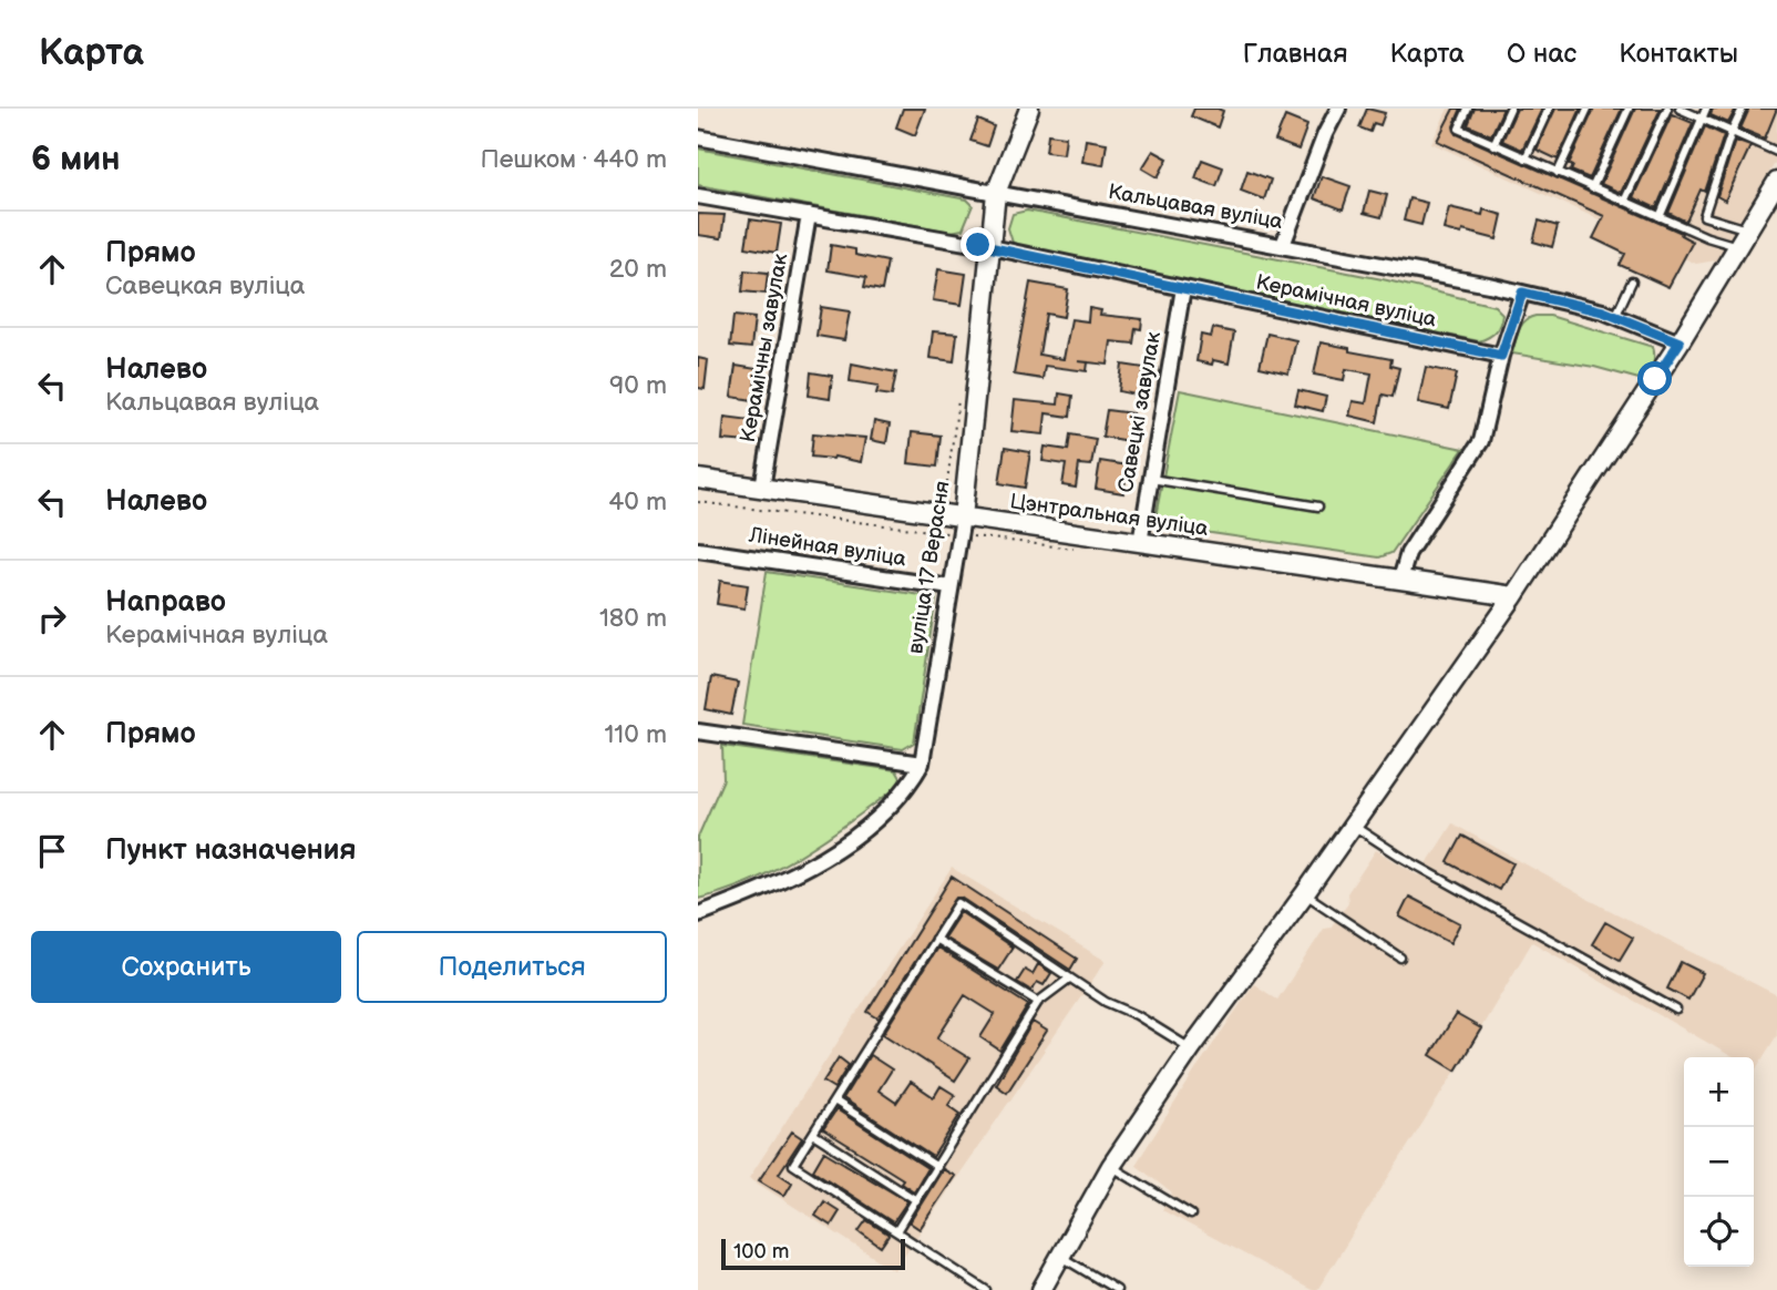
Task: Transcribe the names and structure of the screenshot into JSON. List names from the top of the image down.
{
  "streets": {
    "street": [
      "Кальцавая вуліца",
      "Керамічная вуліца",
      "Керамічны завулак",
      "Савецкі завулак",
      "Цэнтральная вуліца",
      "Лінейная вуліца",
      "вуліца 17 Верасня"
    ]
  },
  "crossings": [
    ["Кальцавая вуліца", "вуліца 17 Верасня"],
    ["Керамічная вуліца", "Керамічны завулак"],
    ["Керамічная вуліца", "Савецкі завулак"],
    ["Керамічная вуліца", "вуліца 17 Верасня"],
    ["Керамічны завулак", "Цэнтральная вуліца"],
    ["Савецкі завулак", "Цэнтральная вуліца"],
    ["Цэнтральная вуліца", "вуліца 17 Верасня"],
    ["Лінейная вуліца", "вуліца 17 Верасня"]
  ],
  "scale_bar": "100 m",
  "page": {
    "header": "Карта",
    "nav": [
      "Главная",
      "Карта",
      "О нас",
      "Контакты"
    ],
    "heading": ["6 мин", "Пешком · 440 m"],
    "list": [
      ["Прямо", "Савецкая вуліца", "20 m"],
      ["Налево", "Кальцавая вуліца", "90 m"],
      ["Налево", "40 m"],
      ["Направо", "Керамічная вуліца", "180 m"],
      ["Прямо", "110 m"],
      "Пункт назначения"
    ],
    "buttons": ["Сохранить", "Поделиться"],
    "map_buttons": ["+", "−"],
    "scale": "100 m"
  }
}
